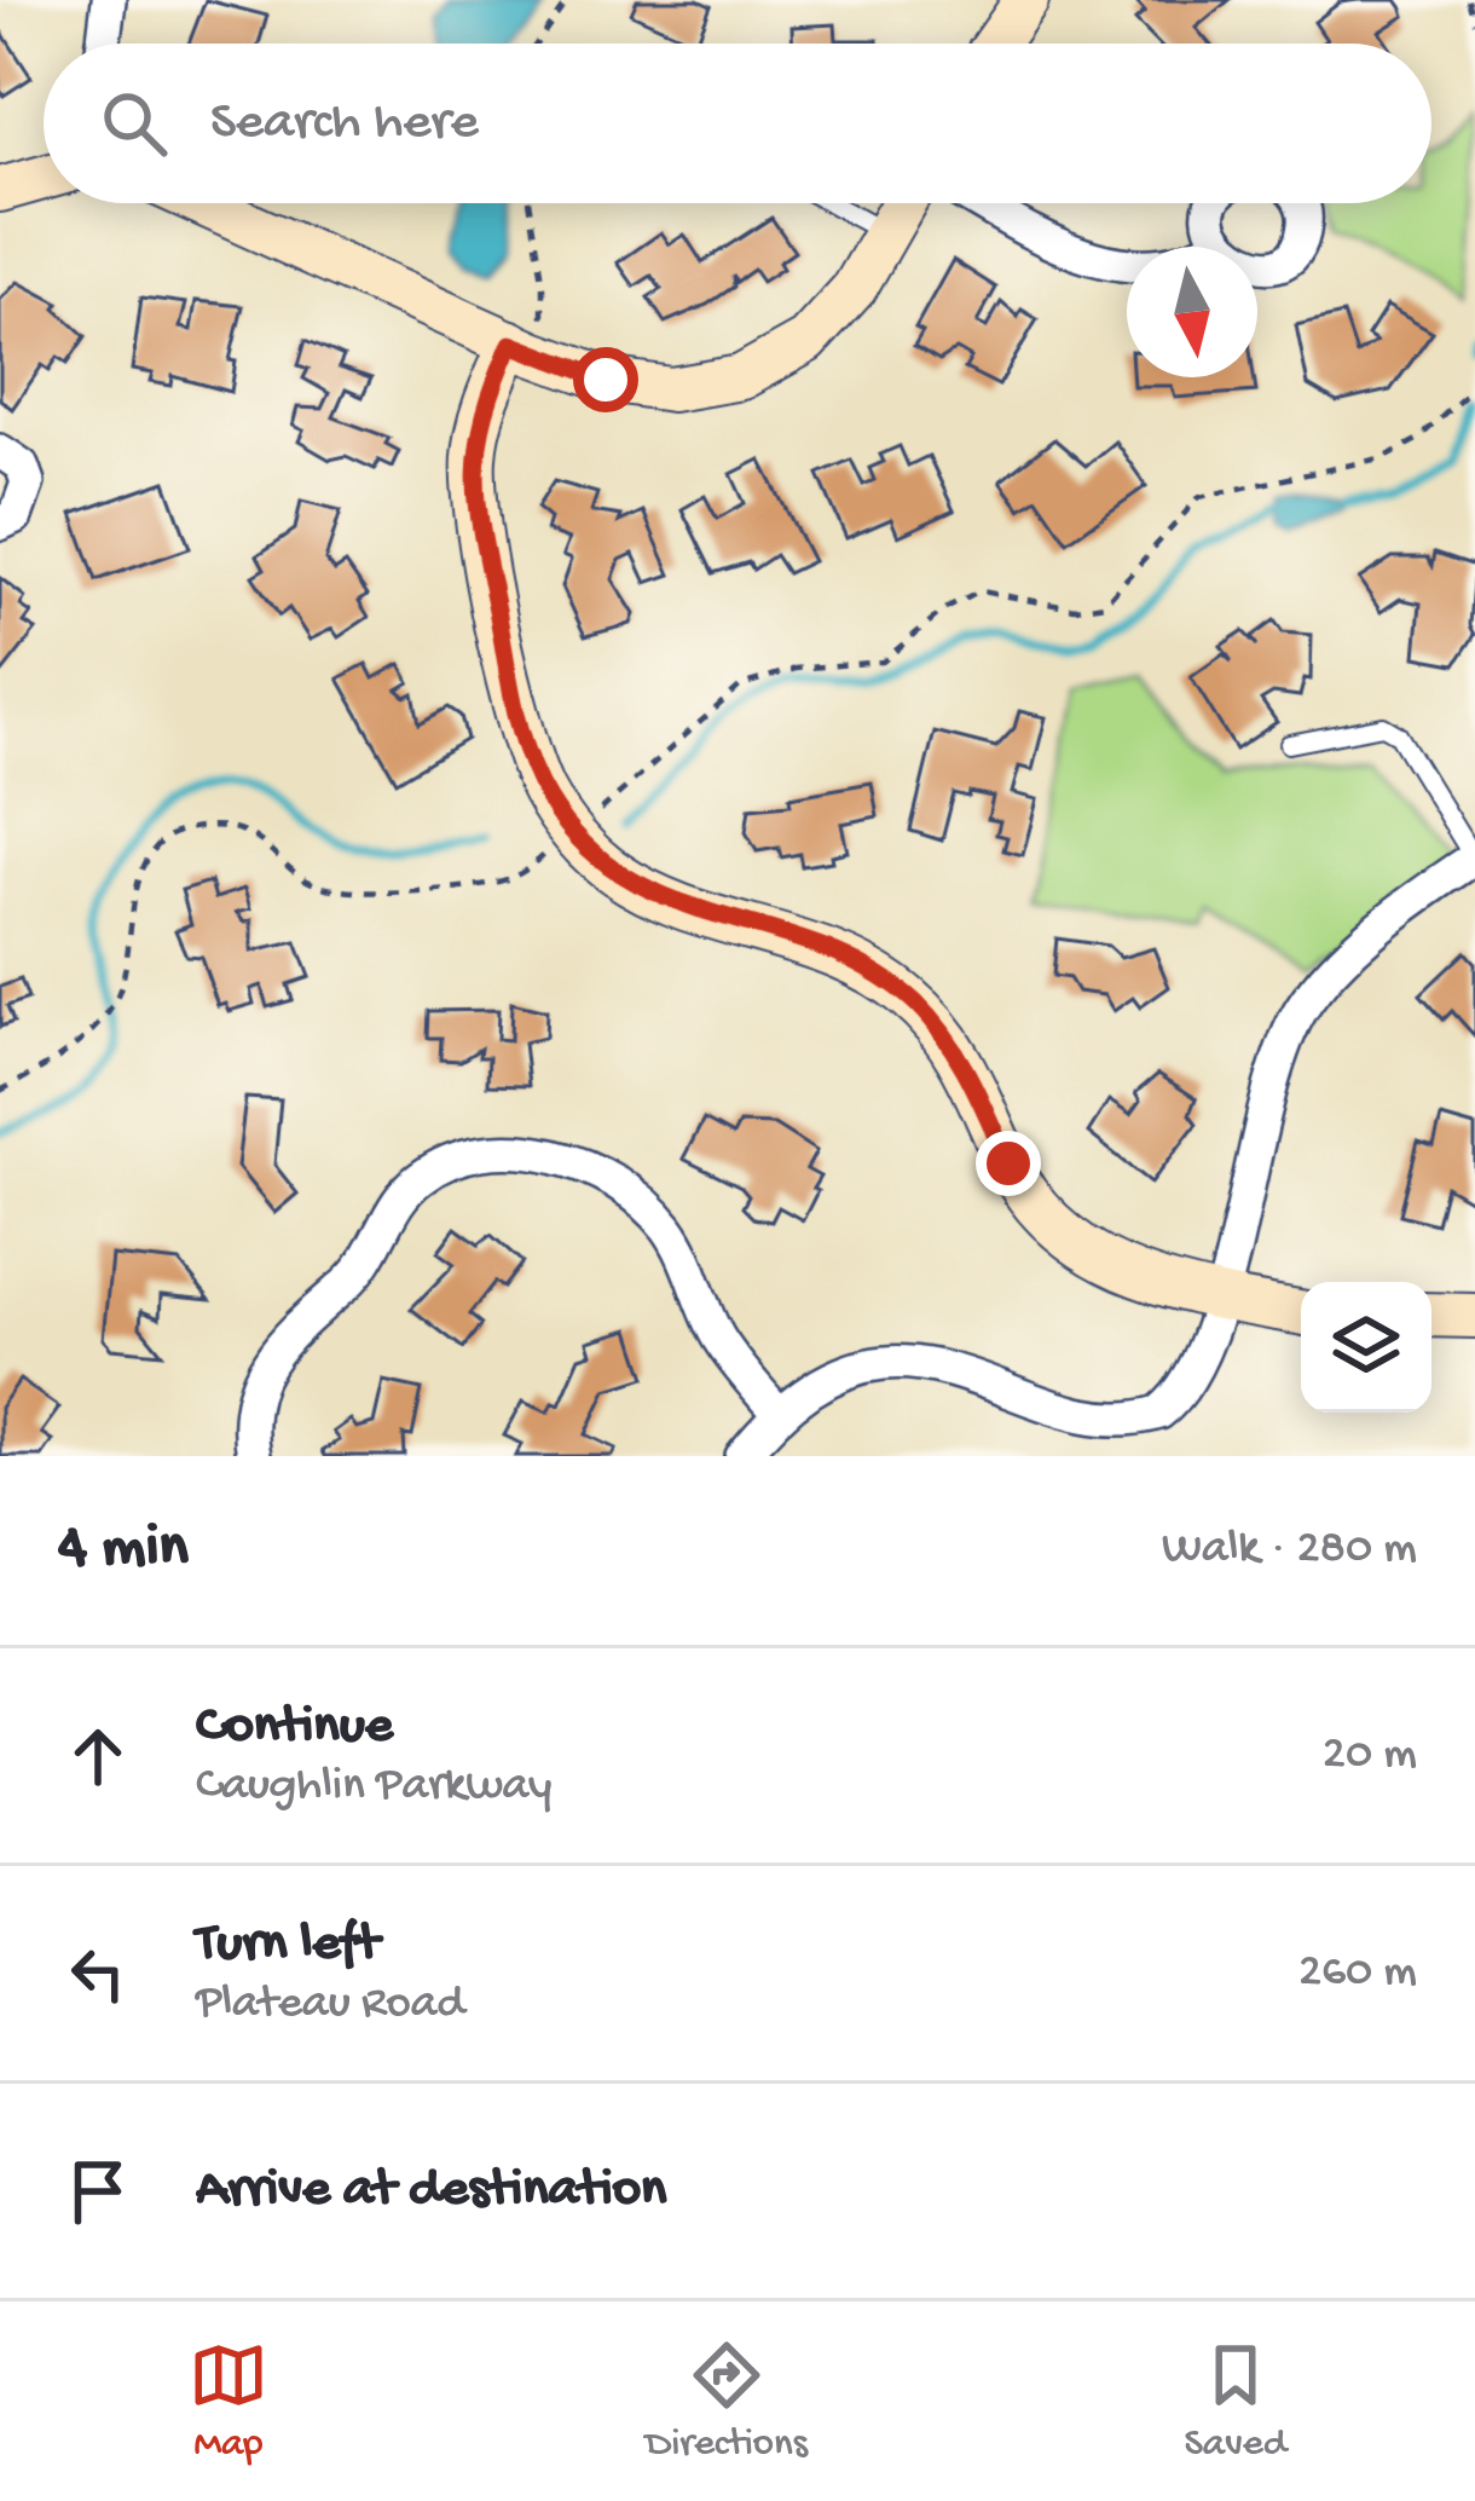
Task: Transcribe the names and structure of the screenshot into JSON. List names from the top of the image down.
{
  "north": "bottom",
  "page": {
    "search": "Search here",
    "heading": ["4 min", "Walk · 280 m"],
    "list": [
      ["Continue", "Caughlin Parkway", "20 m"],
      ["Turn left", "Plateau Road", "260 m"],
      "Arrive at destination"
    ],
    "nav": ["Map", "Directions", "Saved"]
  }
}
